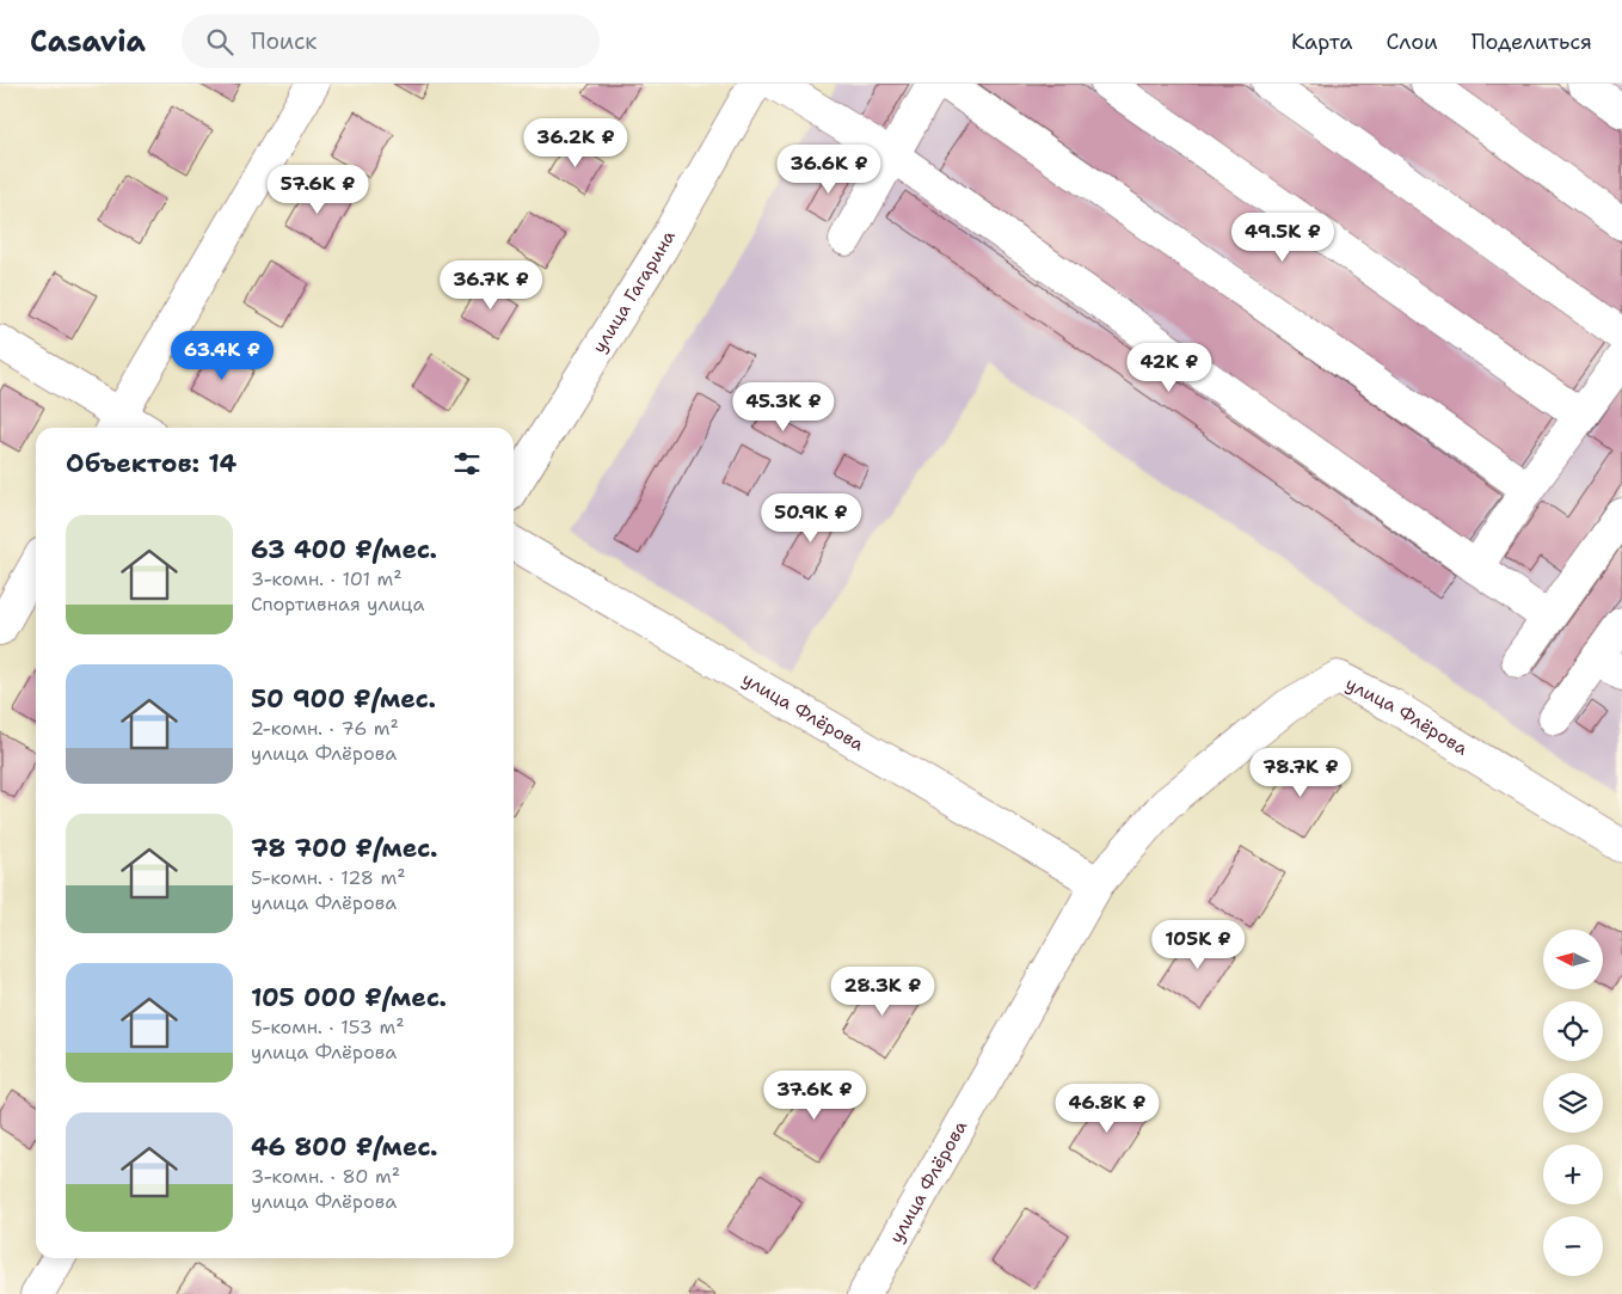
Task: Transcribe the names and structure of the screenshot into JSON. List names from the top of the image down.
{
  "streets": {
    "street": ["улица Гагарина", "улица Флёрова"]
  },
  "north": "left",
  "page": {
    "header": "Casavia",
    "search": "Поиск",
    "nav": ["Карта", "Слои", "Поделиться"],
    "price": [
      "36.2K ₽",
      "36.6K ₽",
      "57.6K ₽",
      "49.5K ₽",
      "36.7K ₽",
      "63.4K ₽",
      "42K ₽",
      "45.3K ₽",
      "50.9K ₽",
      "78.7K ₽",
      "105K ₽",
      "28.3K ₽",
      "37.6K ₽",
      "46.8K ₽"
    ],
    "heading": "Объектов: 14",
    "list": [
      {
        "name": "63 400 ₽/мес.",
        "note": "3-комн. · 101 m² · Спортивная улица"
      },
      {
        "name": "50 900 ₽/мес.",
        "note": "2-комн. · 76 m² · улица Флёрова"
      },
      {
        "name": "78 700 ₽/мес.",
        "note": "5-комн. · 128 m² · улица Флёрова"
      },
      {
        "name": "105 000 ₽/мес.",
        "note": "5-комн. · 153 m² · улица Флёрова"
      },
      {
        "name": "46 800 ₽/мес.",
        "note": "3-комн. · 80 m² · улица Флёрова"
      }
    ],
    "map_buttons": ["+", "−"]
  }
}
